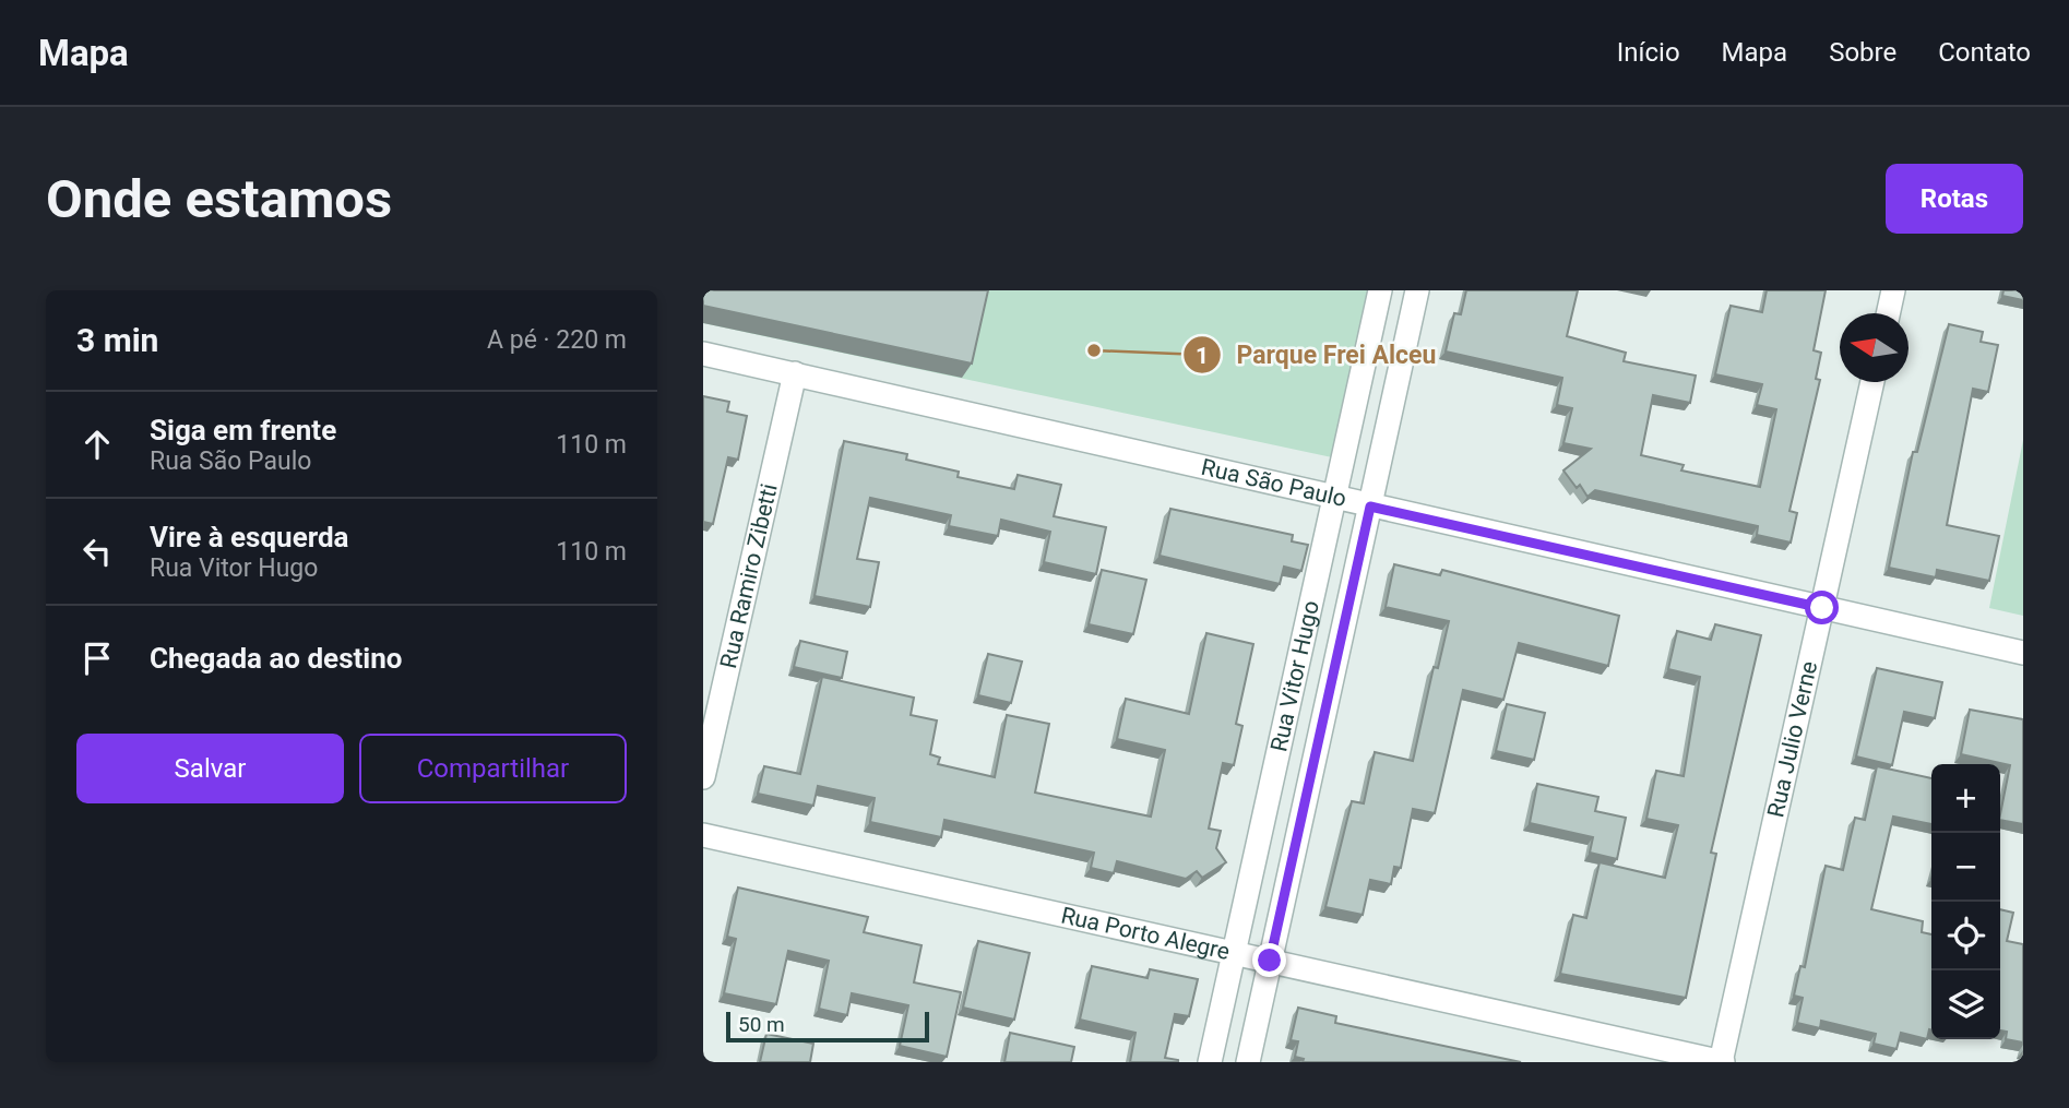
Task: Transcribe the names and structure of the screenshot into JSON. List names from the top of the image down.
{
  "streets": {
    "street": [
      "Rua São Paulo",
      "Rua Ramiro Zibetti",
      "Rua Vitor Hugo",
      "Rua Julio Verne",
      "Rua Porto Alegre"
    ]
  },
  "crossings": [
    ["Rua São Paulo", "Rua Ramiro Zibetti"],
    ["Rua São Paulo", "Rua Vitor Hugo"],
    ["Rua São Paulo", "Rua Julio Verne"],
    ["Rua Vitor Hugo", "Rua Porto Alegre"],
    ["Rua Julio Verne", "Rua Porto Alegre"]
  ],
  "places": ["Parque Frei Alceu"],
  "scale_bar": "50 m",
  "north": "left",
  "page": {
    "header": "Mapa",
    "nav": [
      "Início",
      "Mapa",
      "Sobre",
      "Contato"
    ],
    "buttons": [
      "Rotas",
      ["Salvar", "Compartilhar"]
    ],
    "title": "Onde estamos",
    "heading": ["3 min", "A pé · 220 m"],
    "list": [
      ["Siga em frente", "Rua São Paulo", "110 m"],
      ["Vire à esquerda", "Rua Vitor Hugo", "110 m"],
      "Chegada ao destino"
    ],
    "map_buttons": ["+", "−"],
    "scale": "50 m"
  }
}
